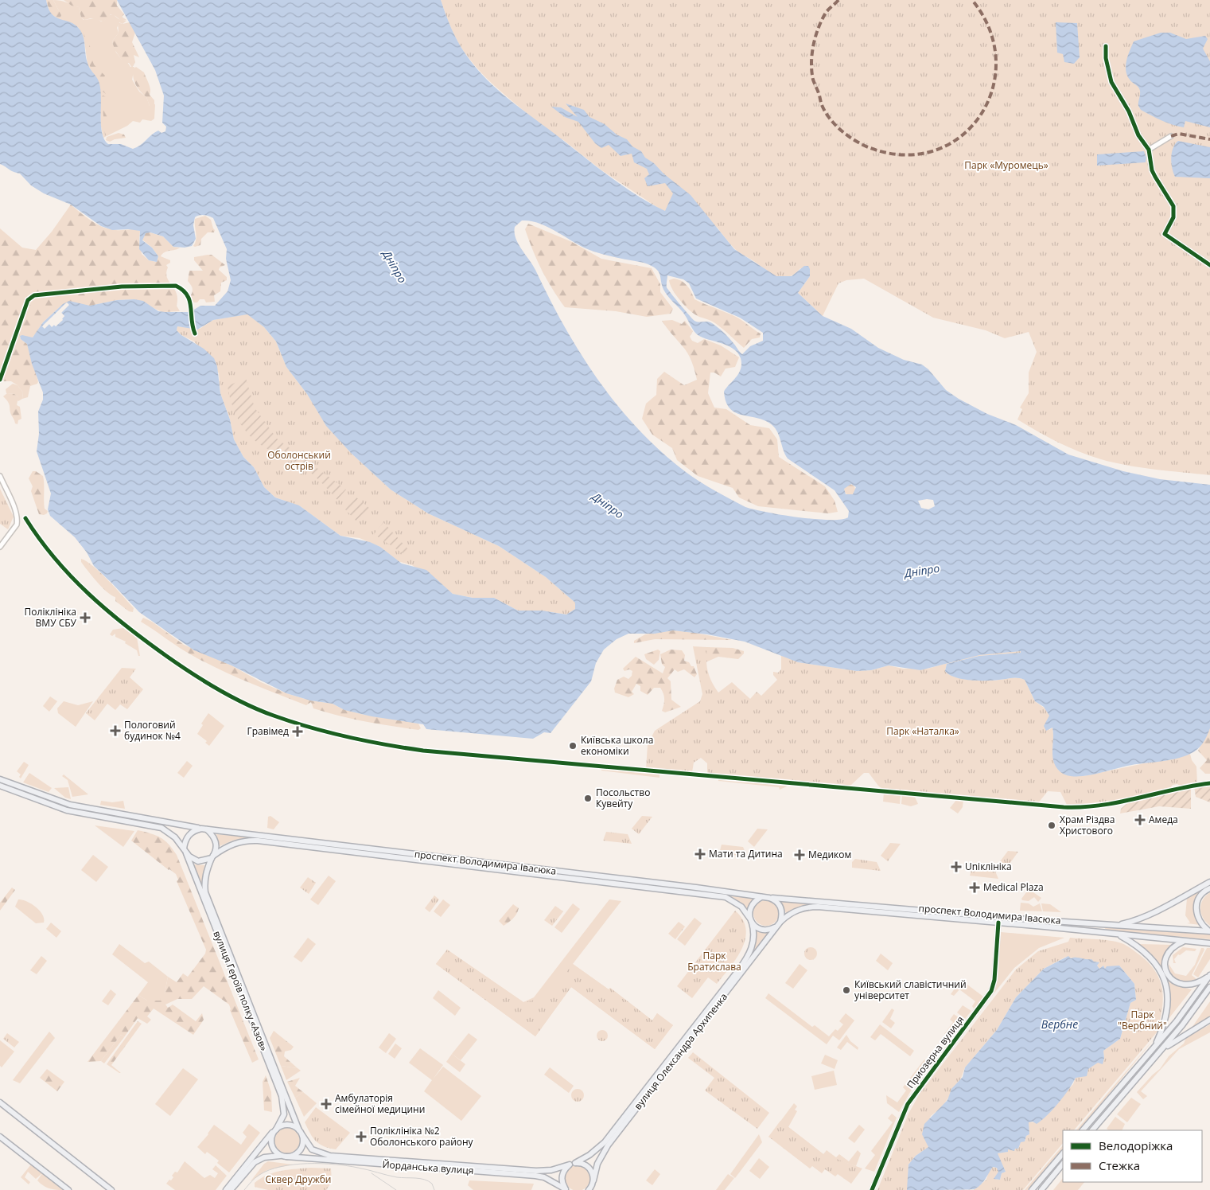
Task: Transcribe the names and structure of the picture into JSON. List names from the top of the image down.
{
  "streets": {
    "main road": [
      "проспект Володимира Івасюка",
      "вулиця Героїв полку «Азов»",
      "вулиця Олександра Архипенка",
      "Йорданська вулиця"
    ],
    "street": ["Приозерна вулиця"]
  },
  "crossings": [
    ["проспект Володимира Івасюка", "вулиця Героїв полку «Азов»"],
    ["проспект Володимира Івасюка", "вулиця Олександра Архипенка"],
    ["проспект Володимира Івасюка", "Приозерна вулиця"],
    ["вулиця Героїв полку «Азов»", "Йорданська вулиця"],
    ["вулиця Олександра Архипенка", "Йорданська вулиця"]
  ],
  "water": ["Дніпро", "Вербне"],
  "parks": [
    "Парк «Муромець»",
    "Оболонський острів",
    "Парк «Наталка»",
    "Парк Братислава",
    "Парк \"Вербний\"",
    "Сквер Дружби"
  ],
  "places": {
    "health": [
      "Поліклініка ВМУ СБУ",
      "Пологовий будинок №4",
      "Гравімед",
      "Амеда",
      "Мати та Дитина",
      "Медиком",
      "Uniклініка",
      "Medical Plaza",
      "Амбулаторія сімейної медицини",
      "Поліклініка №2 Оболонського району"
    ],
    "other": [
      "Київська школа економіки",
      "Посольство Кувейту",
      "Храм Різдва Христового",
      "Київський славістичний університет"
    ]
  },
  "legend": ["Велодоріжка", "Стежка"]
}
